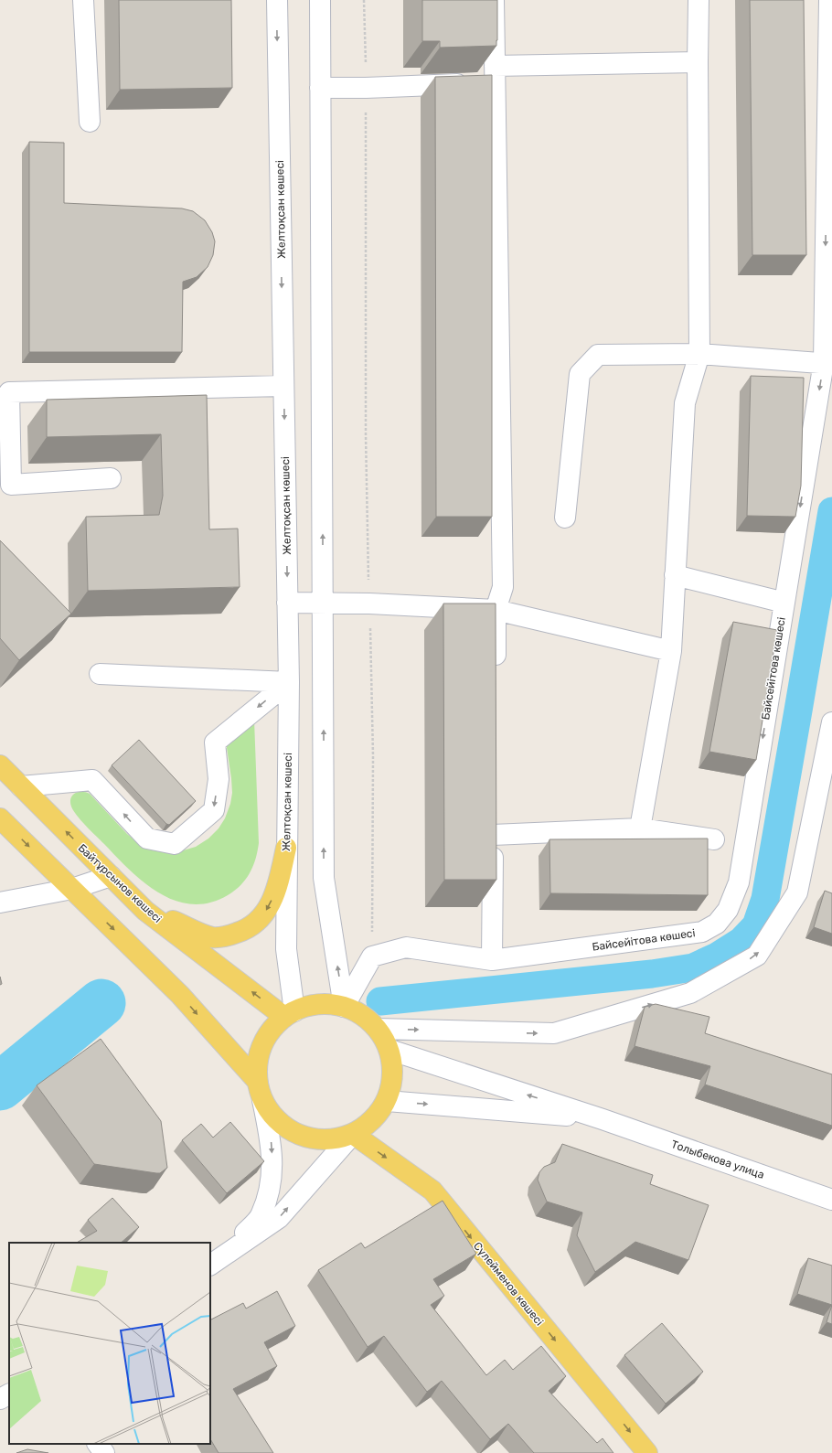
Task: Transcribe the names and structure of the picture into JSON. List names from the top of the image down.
{
  "streets": {
    "main road": ["Байтұрсынов көшесі", "Сүлейменов көшесі"],
    "street": ["Желтоқсан көшесі", "Байсейітова көшесі", "Толыбекова улица"]
  },
  "crossings": [
    ["Желтоқсан көшесі", "Байтұрсынов көшесі"]
  ],
  "one_way": ["Сүлейменов көшесі"]
}
